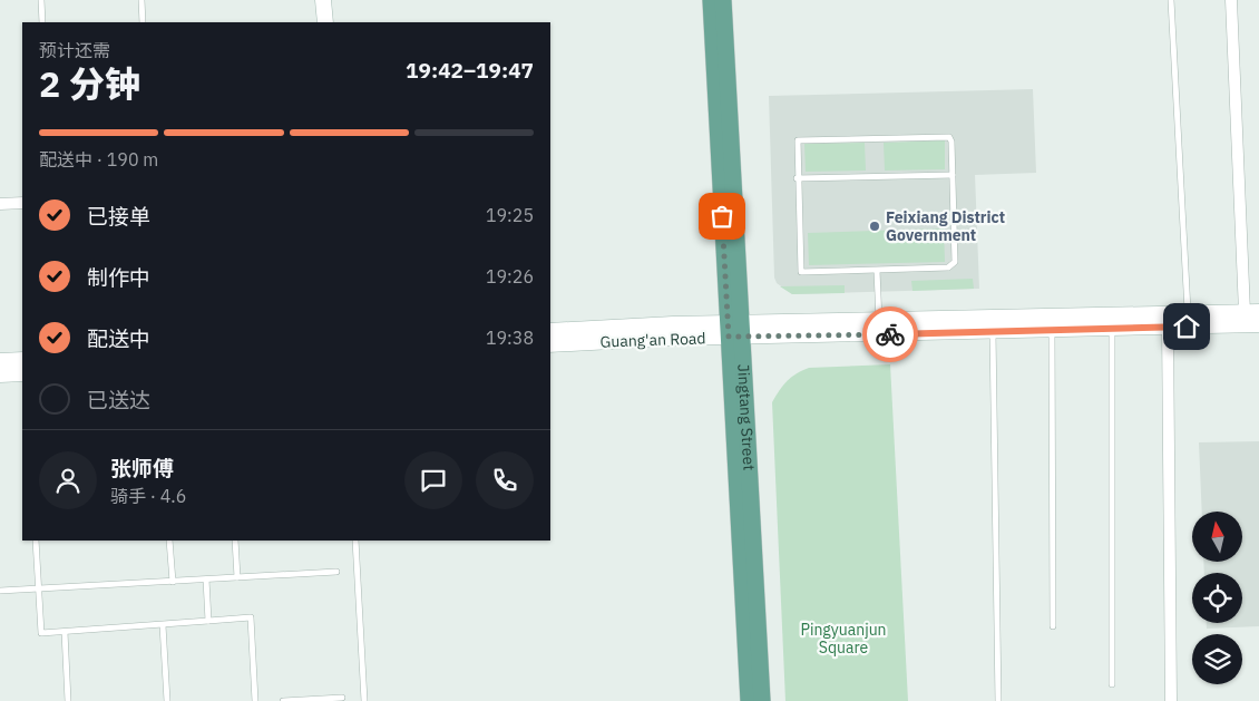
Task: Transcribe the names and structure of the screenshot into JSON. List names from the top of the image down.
{
  "streets": {
    "main road": ["Guang'an Road", "Jingtang Street"]
  },
  "crossings": [
    ["Guang'an Road", "Jingtang Street"]
  ],
  "parks": ["Pingyuanjun Square"],
  "places": ["Feixiang District Government"],
  "north": "top",
  "page": {
    "heading": ["2 分钟", "预计还需", "19:42–19:47"],
    "panel": ["张师傅", "骑手 · 4.6"],
    "bar": "配送中 · 190 m",
    "list": [
      ["已接单", "19:25"],
      ["制作中", "19:26"],
      ["配送中", "19:38"],
      "已送达"
    ]
  }
}
